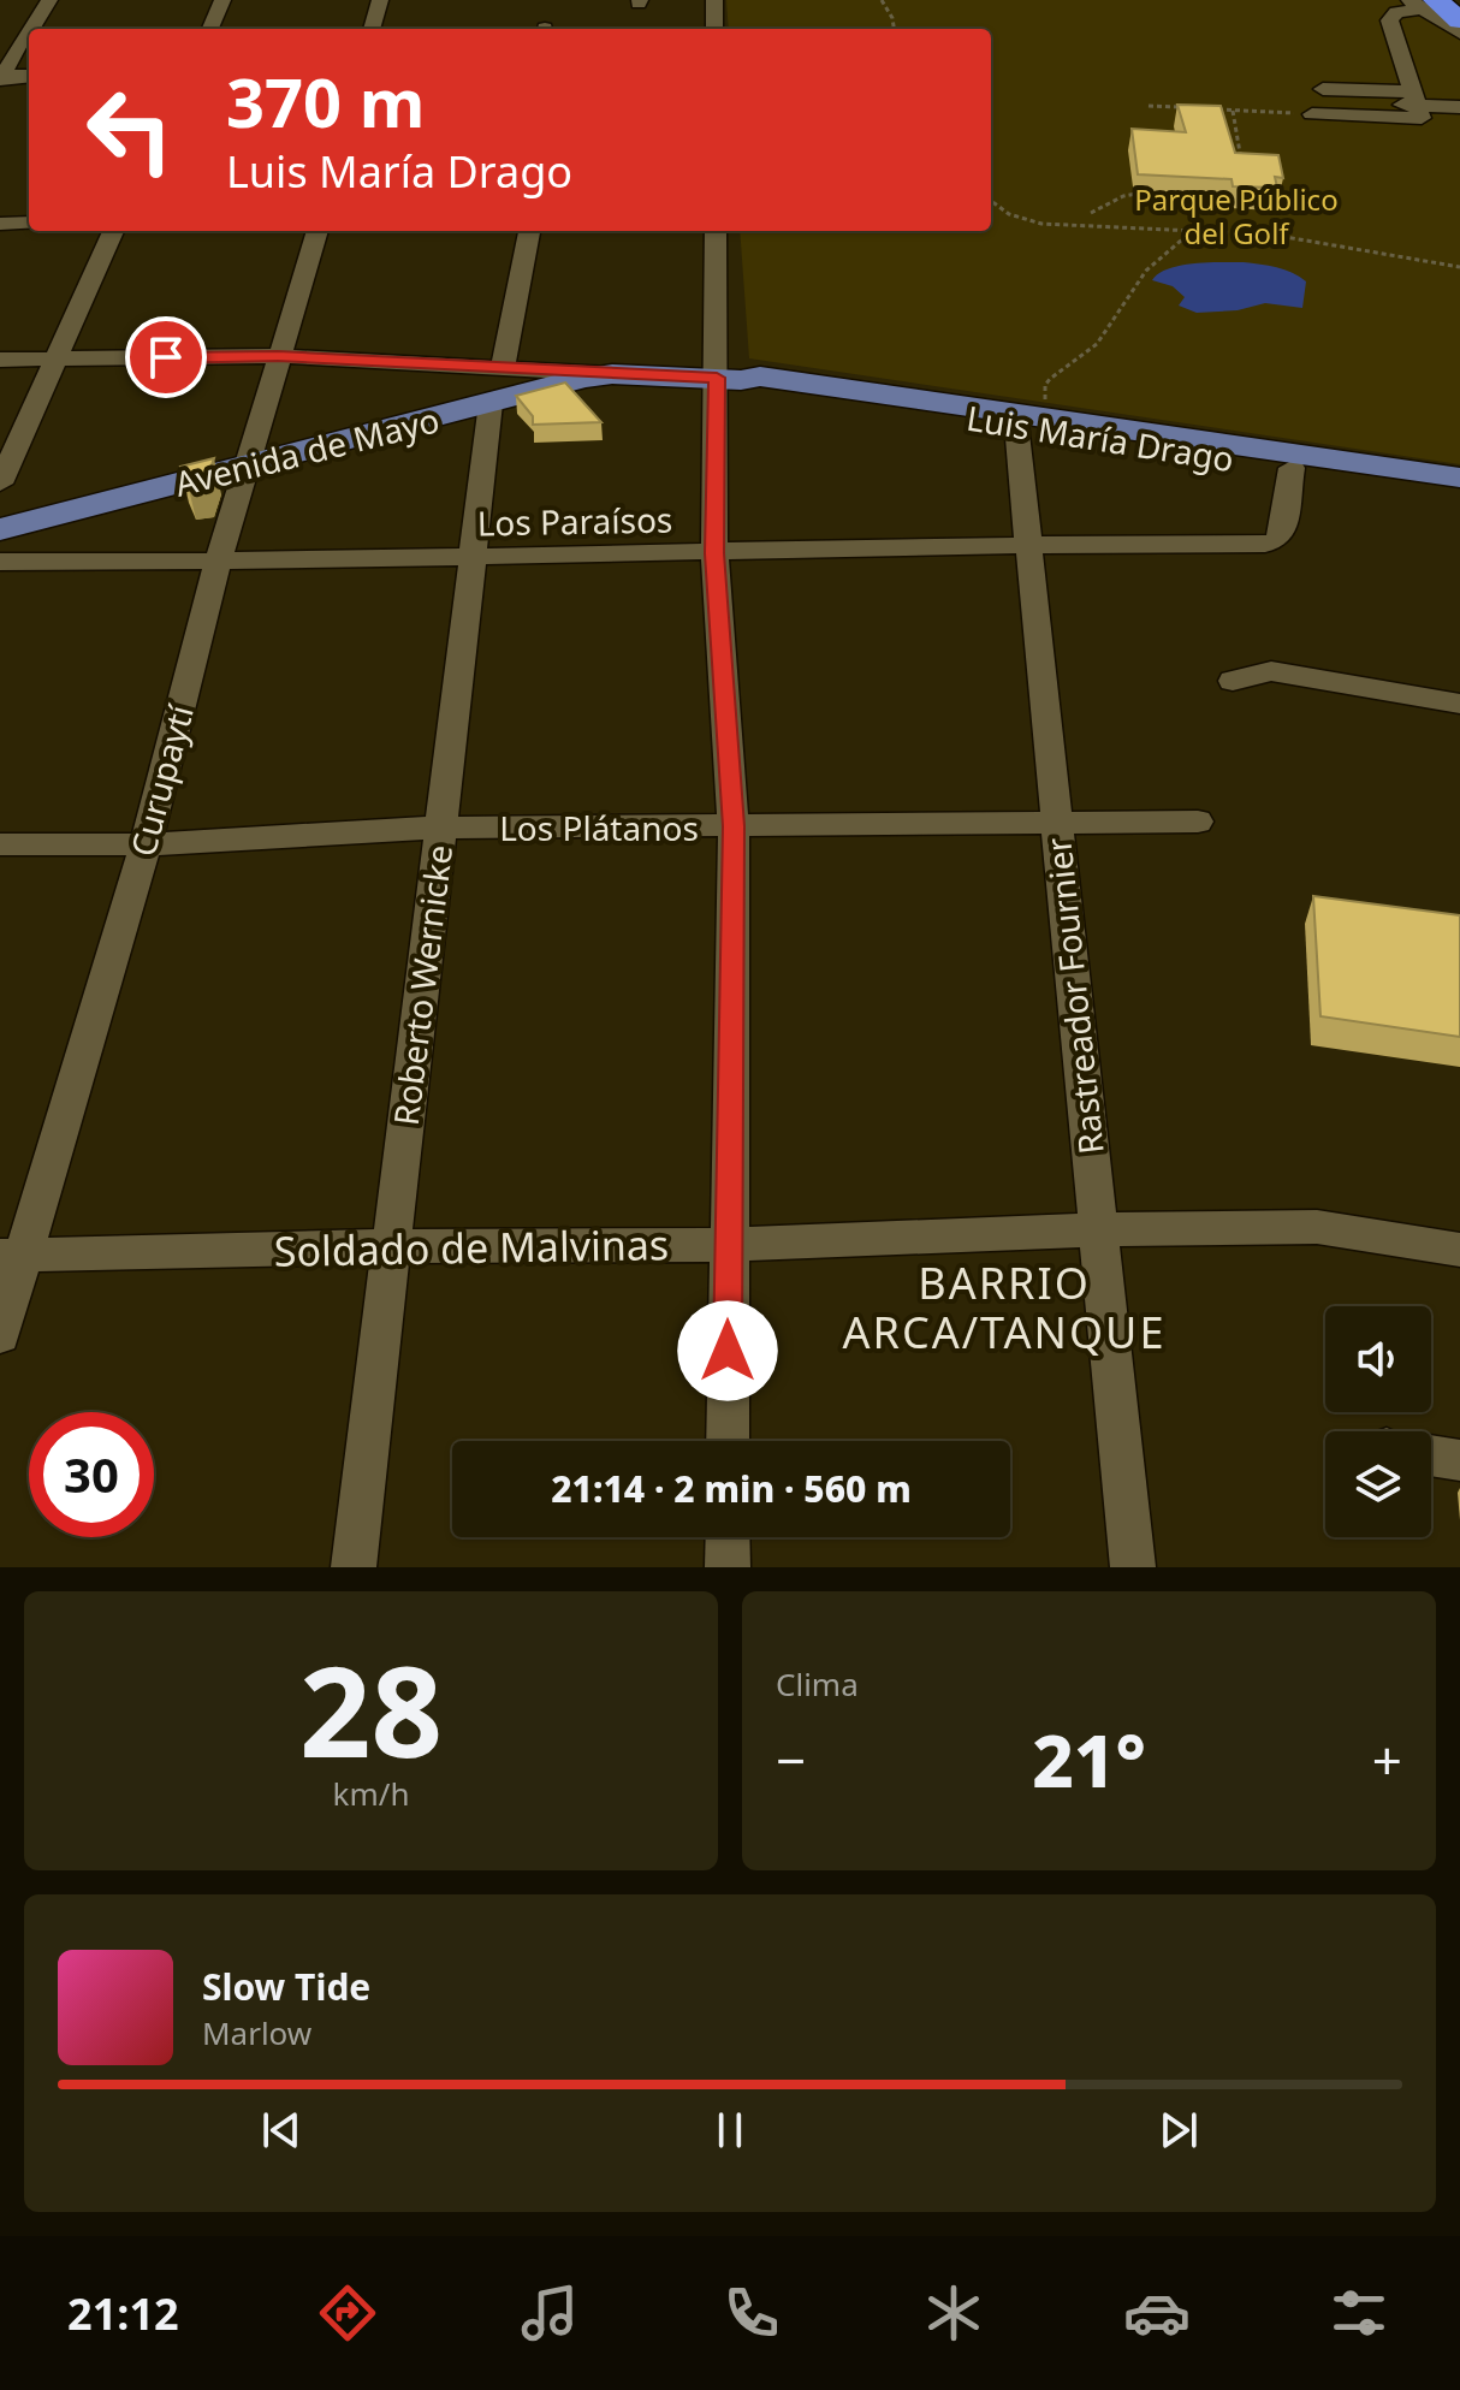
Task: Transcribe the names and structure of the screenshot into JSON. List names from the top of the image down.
{
  "streets": {
    "main road": ["Luis María Drago", "Avenida de Mayo"],
    "street": [
      "Los Paraísos",
      "Curupaytí",
      "Los Plátanos",
      "Roberto Wernicke",
      "Rastreador Fournier",
      "Soldado de Malvinas"
    ]
  },
  "crossings": [
    ["Luis María Drago", "Avenida de Mayo"],
    ["Luis María Drago", "Los Paraísos"],
    ["Luis María Drago", "Curupaytí"],
    ["Luis María Drago", "Rastreador Fournier"],
    ["Avenida de Mayo", "Curupaytí"],
    ["Avenida de Mayo", "Roberto Wernicke"],
    ["Los Paraísos", "Curupaytí"],
    ["Los Paraísos", "Roberto Wernicke"],
    ["Los Paraísos", "Rastreador Fournier"],
    ["Curupaytí", "Los Plátanos"],
    ["Curupaytí", "Soldado de Malvinas"],
    ["Los Plátanos", "Roberto Wernicke"],
    ["Los Plátanos", "Rastreador Fournier"],
    ["Roberto Wernicke", "Soldado de Malvinas"],
    ["Rastreador Fournier", "Soldado de Malvinas"]
  ],
  "districts": ["BARRIO ARCA/TANQUE"],
  "parks": ["Parque Público del Golf"],
  "page": {
    "turn": ["370 m", "Luis María Drago"],
    "limit": "30",
    "trip": "21:14 · 2 min · 560 m",
    "tile": [
      ["28", "km/h"],
      "Clima"
    ],
    "heat": ["−", "21°", "+"],
    "song": ["Slow Tide", "Marlow"],
    "tabs": "21:12"
  }
}
